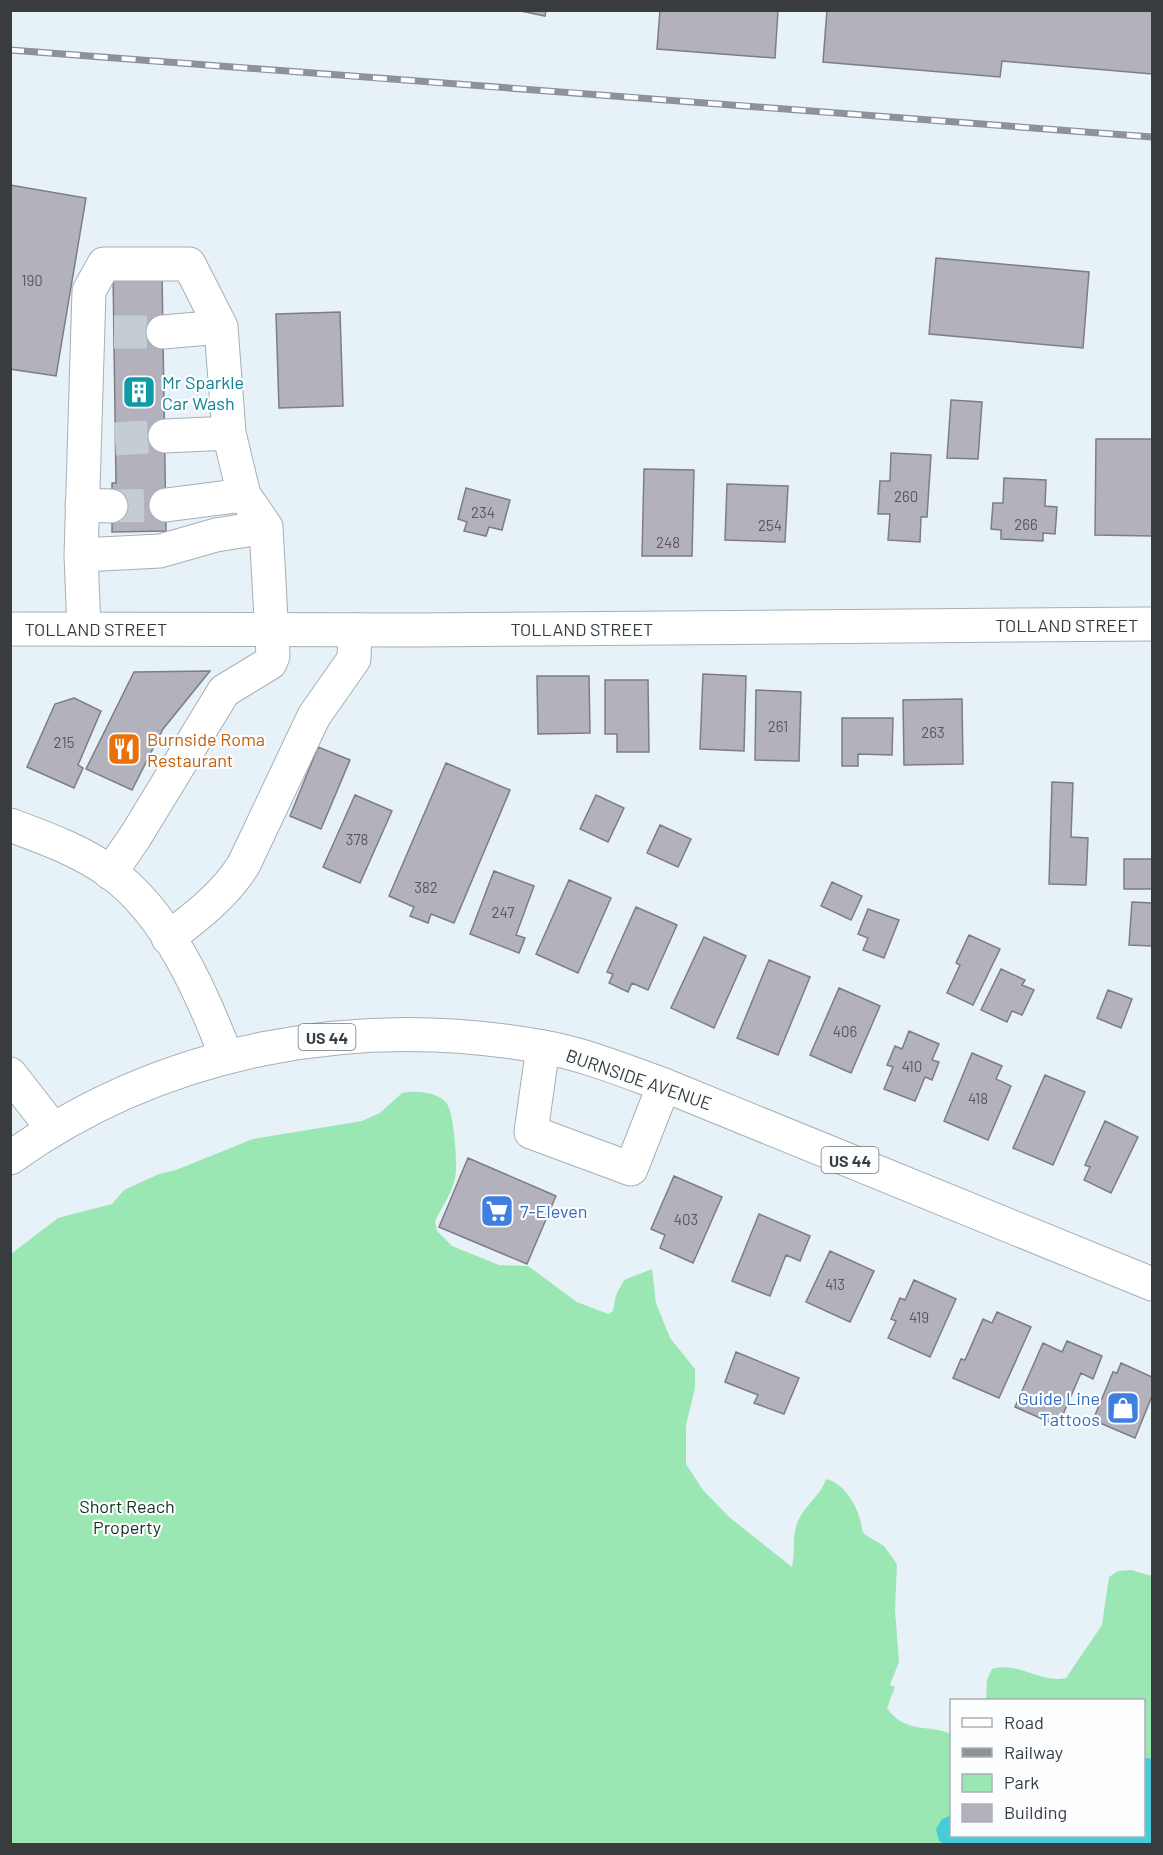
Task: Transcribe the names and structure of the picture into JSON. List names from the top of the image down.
{
  "streets": {
    "main road": ["TOLLAND STREET", "US 44", "BURNSIDE AVENUE"]
  },
  "parks": ["Short Reach Property"],
  "places": {
    "building": ["Mr Sparkle Car Wash"],
    "restaurant": ["Burnside Roma Restaurant"],
    "supermarket": ["7-Eleven"],
    "shop": ["Guide Line Tattoos"]
  },
  "house_numbers": [
    "190",
    "260",
    "234",
    "266",
    "254",
    "248",
    "261",
    "263",
    "215",
    "378",
    "382",
    "247",
    "406",
    "410",
    "418",
    "403",
    "413",
    "419"
  ],
  "legend": [
    "Road",
    "Railway",
    "Park",
    "Building"
  ]
}
